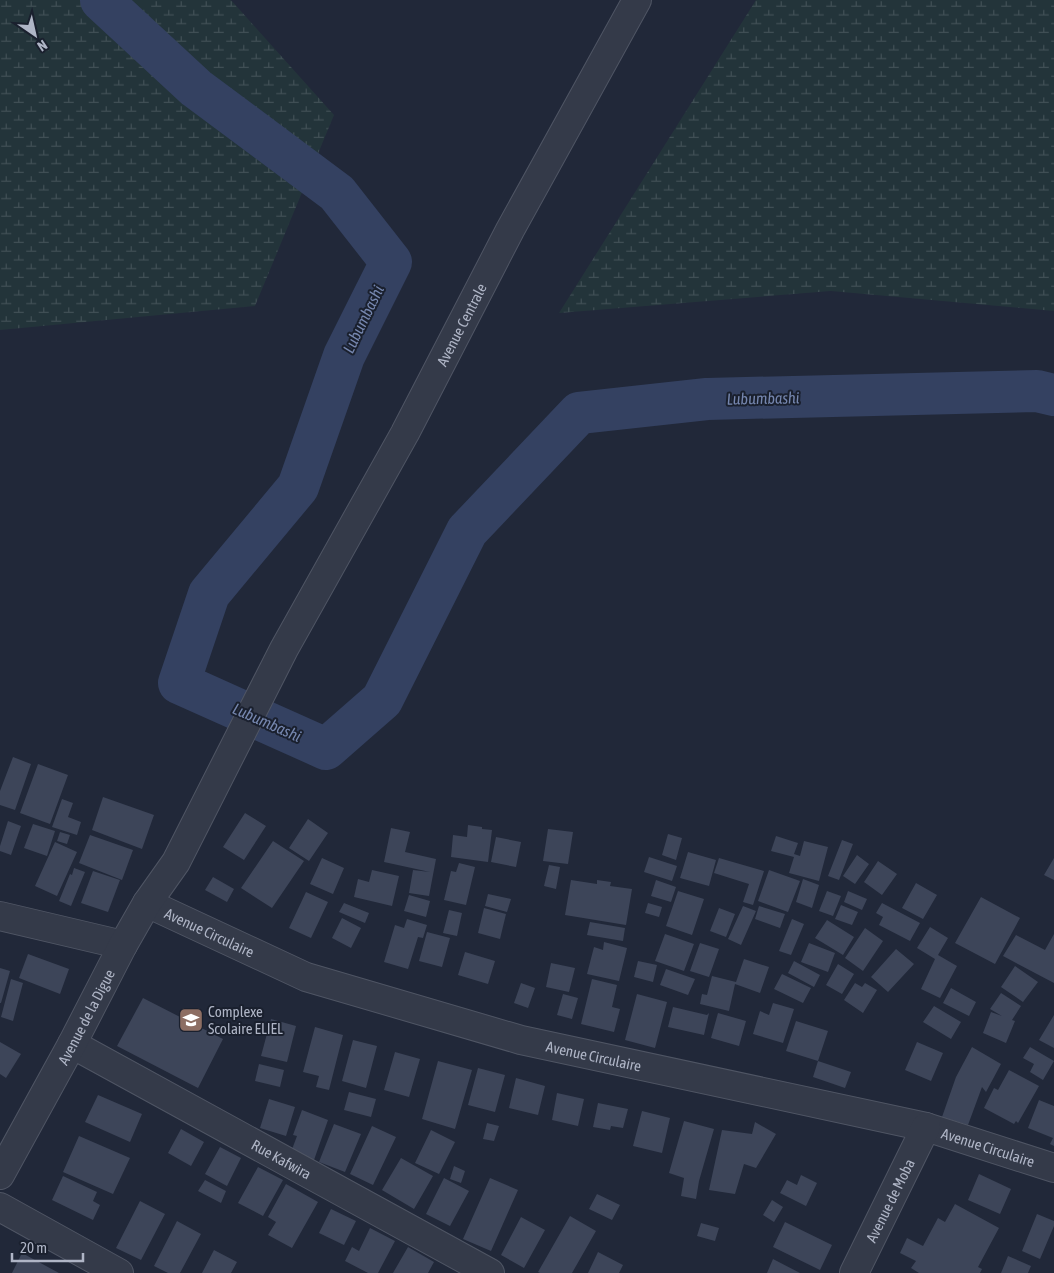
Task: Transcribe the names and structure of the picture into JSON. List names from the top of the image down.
{
  "streets": {
    "street": [
      "Avenue Centrale",
      "Avenue Circulaire",
      "Avenue de la Digue",
      "Rue Kafwira",
      "Avenue de Moba"
    ]
  },
  "crossings": [
    ["Avenue Centrale", "Avenue de la Digue"],
    ["Avenue Circulaire", "Avenue de la Digue"],
    ["Avenue Circulaire", "Avenue de Moba"],
    ["Avenue de la Digue", "Rue Kafwira"]
  ],
  "water": ["Lubumbashi"],
  "places": {
    "school or university": ["Complexe Scolaire ELIEL"]
  },
  "scale_bar": "20 m",
  "north": "bottom right"
}
